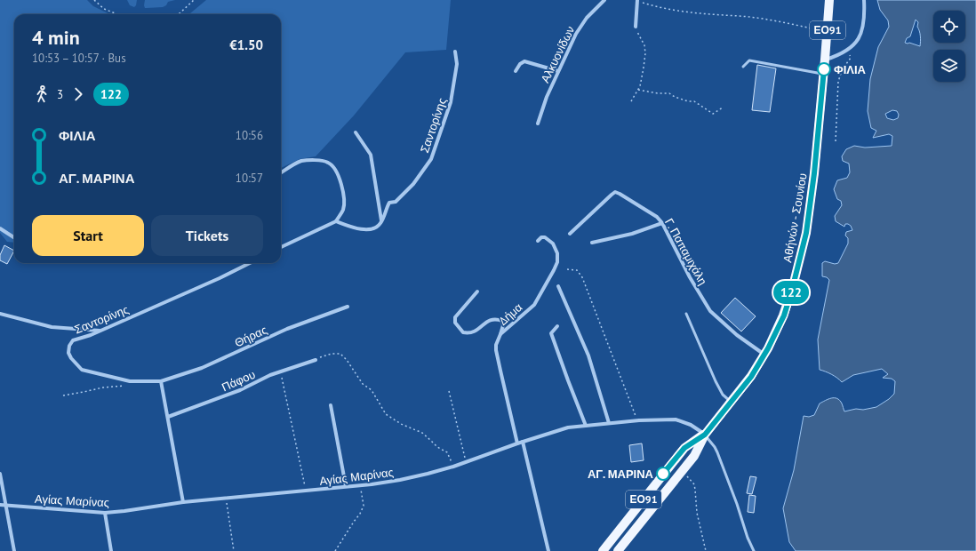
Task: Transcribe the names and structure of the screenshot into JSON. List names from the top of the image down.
{
  "streets": {
    "main road": ["ΕΟ91", "Αθήνών - Σουνίου"],
    "street": [
      "Αλκυονίδων",
      "Σαντορίνης",
      "Γ. Παπαμιχάλη",
      "Δήμα",
      "Θήρας",
      "Πάφου",
      "Αγίας Μαρίνας"
    ]
  },
  "crossings": [
    ["Σαντορίνης", "Θήρας"],
    ["Αθήνών - Σουνίου", "Γ. Παπαμιχάλη"],
    ["Αθήνών - Σουνίου", "Αγίας Μαρίνας"],
    ["Δήμα", "Αγίας Μαρίνας"]
  ],
  "places": ["ΦΙΛΙΑ", "ΑΓ. ΜΑΡΙΝΑ"],
  "lines": ["bus line 122"],
  "page": {
    "on_map": "122",
    "heading": ["4 min", "10:53 – 10:57 · Bus", "€1.50"],
    "legs": ["3", "122"],
    "list": [
      {
        "name": "ΦΙΛΙΑ",
        "value": "10:56"
      },
      {
        "name": "ΑΓ. ΜΑΡΙΝΑ",
        "value": "10:57"
      }
    ],
    "buttons": ["Start", "Tickets"]
  }
}
